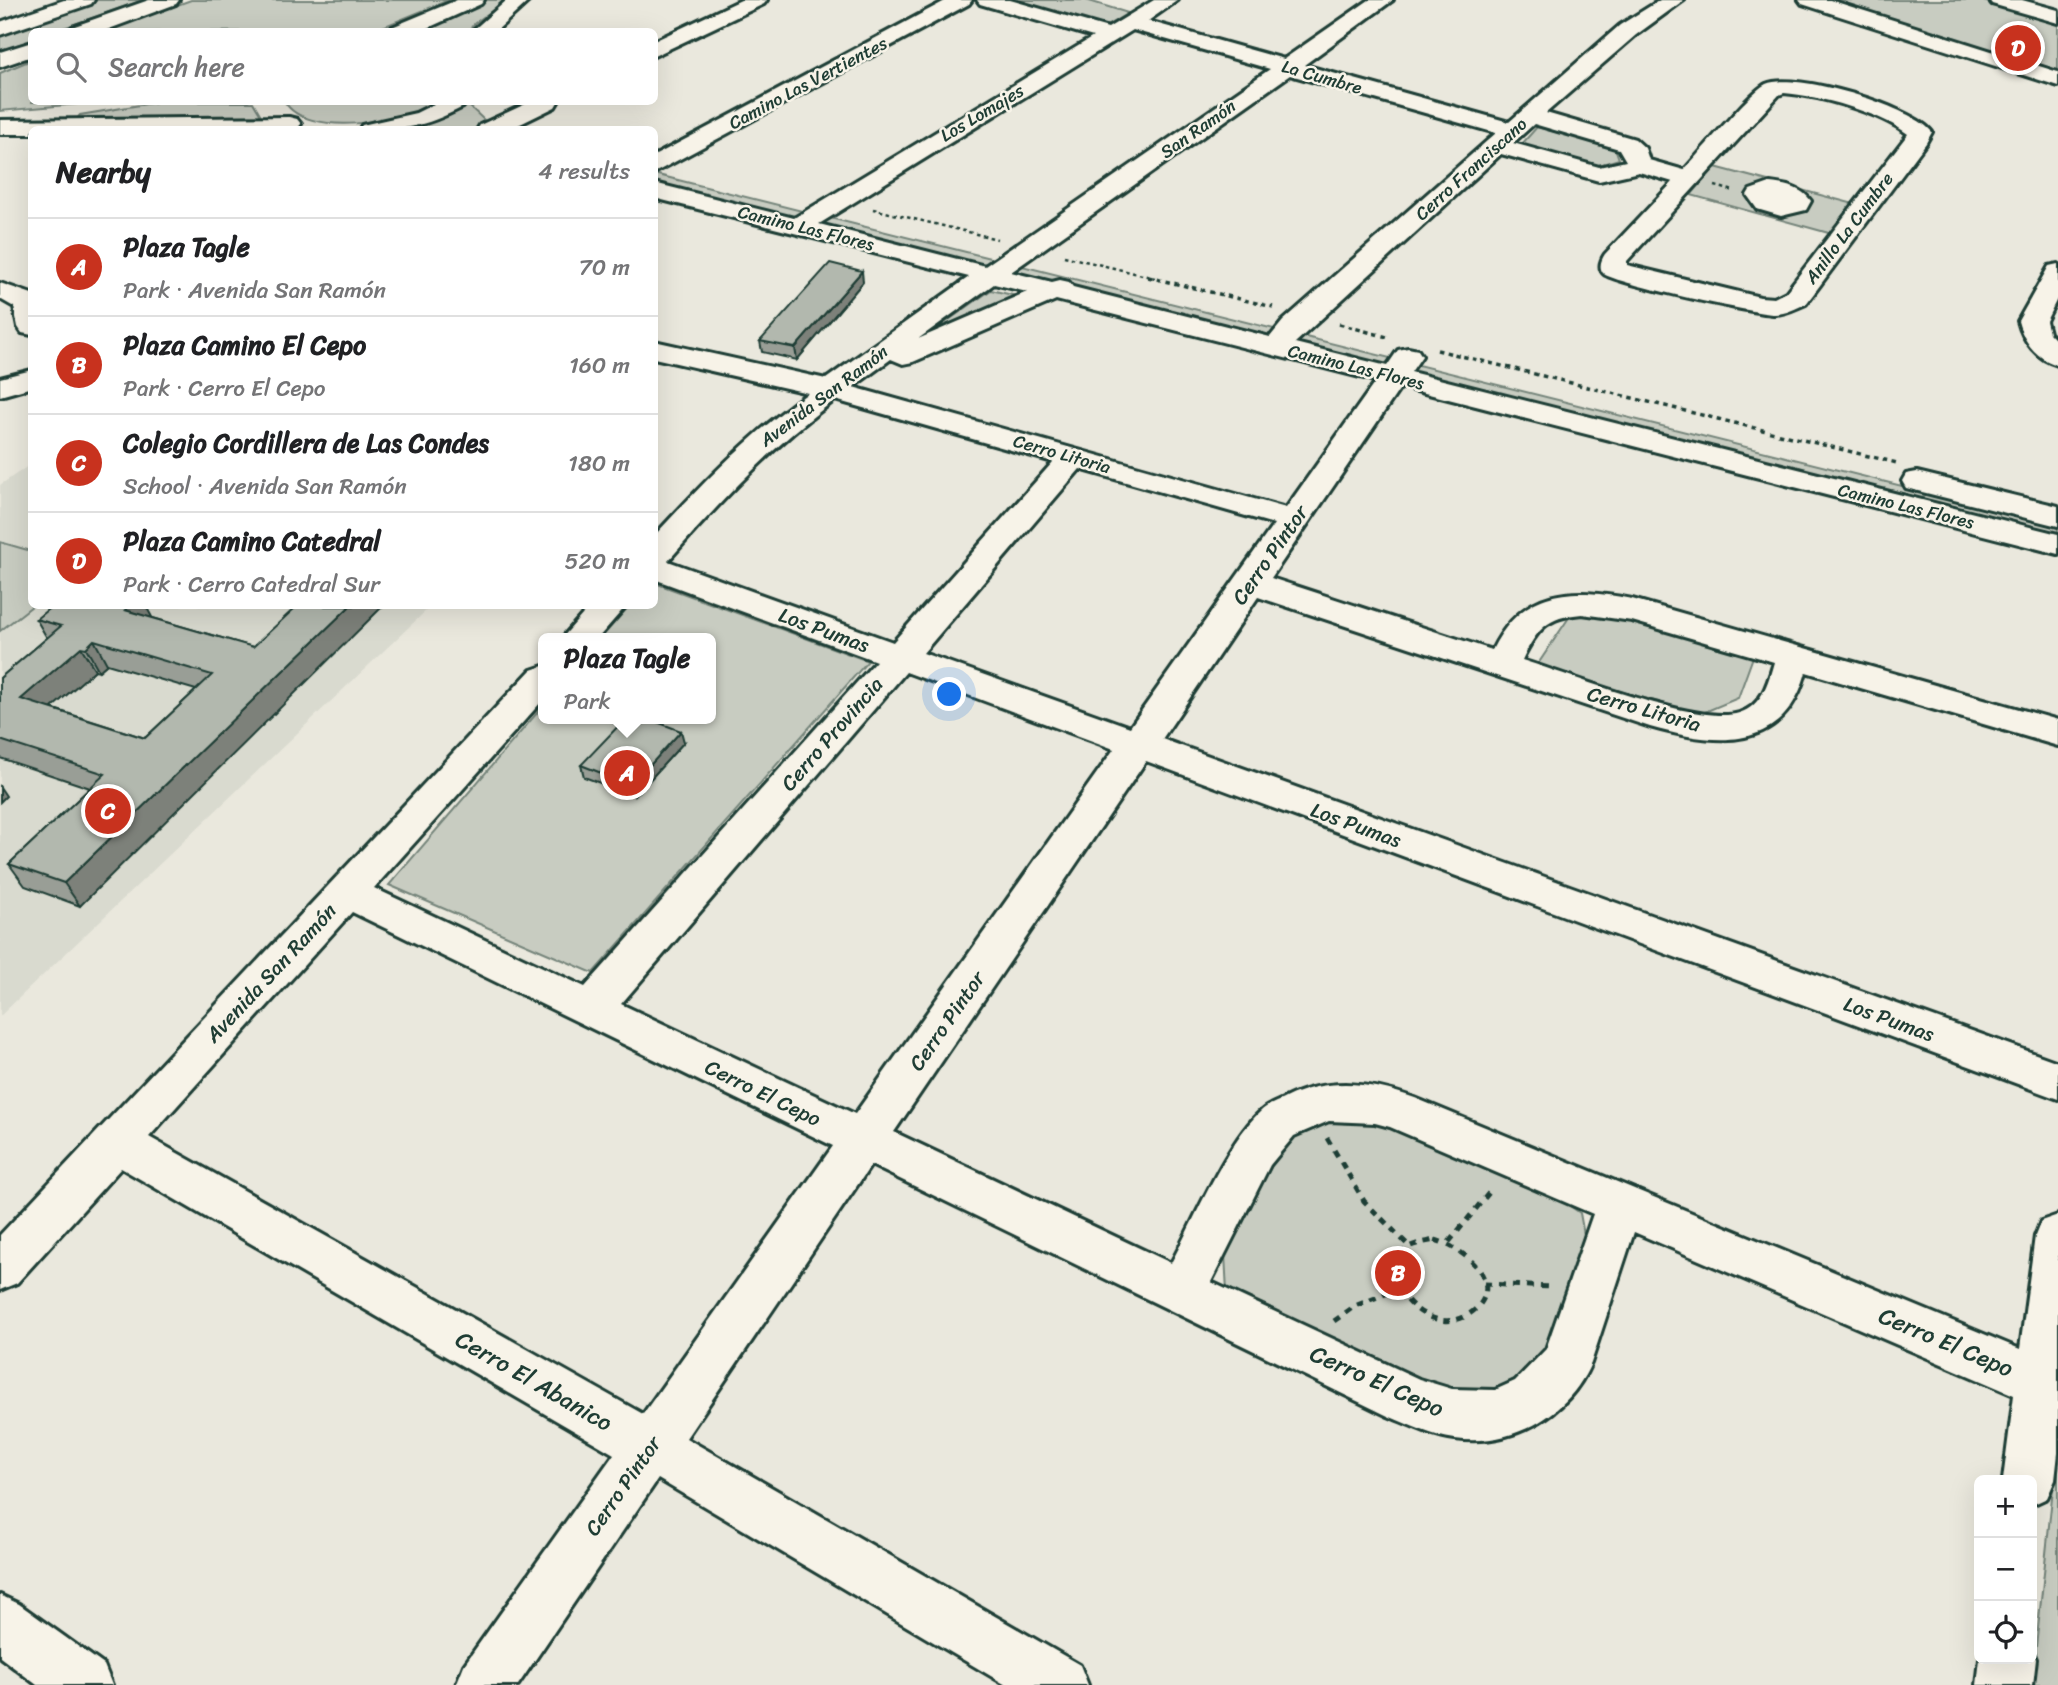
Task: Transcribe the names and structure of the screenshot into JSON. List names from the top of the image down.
{
  "streets": {
    "street": [
      "La Cumbre",
      "Camino Las Vertientes",
      "Los Lomajes",
      "San Ramón",
      "Cerro Franciscano",
      "Camino Las Flores",
      "Anillo La Cumbre",
      "Avenida San Ramón",
      "Cerro Litoria",
      "Cerro Pintor",
      "Los Pumas",
      "Cerro Provincia",
      "Cerro El Cepo",
      "Cerro El Abanico"
    ]
  },
  "crossings": [
    ["La Cumbre", "Los Lomajes"],
    ["La Cumbre", "San Ramón"],
    ["La Cumbre", "Cerro Franciscano"],
    ["La Cumbre", "Anillo La Cumbre"],
    ["Los Lomajes", "Camino Las Flores"],
    ["San Ramón", "Camino Las Flores"],
    ["San Ramón", "Avenida San Ramón"],
    ["Cerro Franciscano", "Camino Las Flores"],
    ["Camino Las Flores", "Avenida San Ramón"],
    ["Camino Las Flores", "Cerro Pintor"],
    ["Avenida San Ramón", "Cerro Litoria"],
    ["Avenida San Ramón", "Cerro El Cepo"],
    ["Avenida San Ramón", "Cerro El Abanico"],
    ["Cerro Litoria", "Cerro Pintor"],
    ["Cerro Litoria", "Cerro Provincia"],
    ["Cerro Pintor", "Los Pumas"],
    ["Cerro Pintor", "Cerro El Cepo"],
    ["Cerro Pintor", "Cerro El Abanico"],
    ["Los Pumas", "Cerro Provincia"],
    ["Cerro Provincia", "Cerro El Cepo"]
  ],
  "page": {
    "pins": [
      "D",
      "A",
      "C",
      "B"
    ],
    "search": "Search here",
    "heading": ["Nearby", "4 results"],
    "list": [
      {
        "mark": "A",
        "name": "Plaza Tagle",
        "note": "Park · Avenida San Ramón",
        "value": "70 m"
      },
      {
        "mark": "B",
        "name": "Plaza Camino El Cepo",
        "note": "Park · Cerro El Cepo",
        "value": "160 m"
      },
      {
        "mark": "C",
        "name": "Colegio Cordillera de Las Condes",
        "note": "School · Avenida San Ramón",
        "value": "180 m"
      },
      {
        "mark": "D",
        "name": "Plaza Camino Catedral",
        "note": "Park · Cerro Catedral Sur",
        "value": "520 m"
      }
    ],
    "popup": ["Plaza Tagle", "Park"],
    "map_buttons": ["+", "−"]
  }
}
